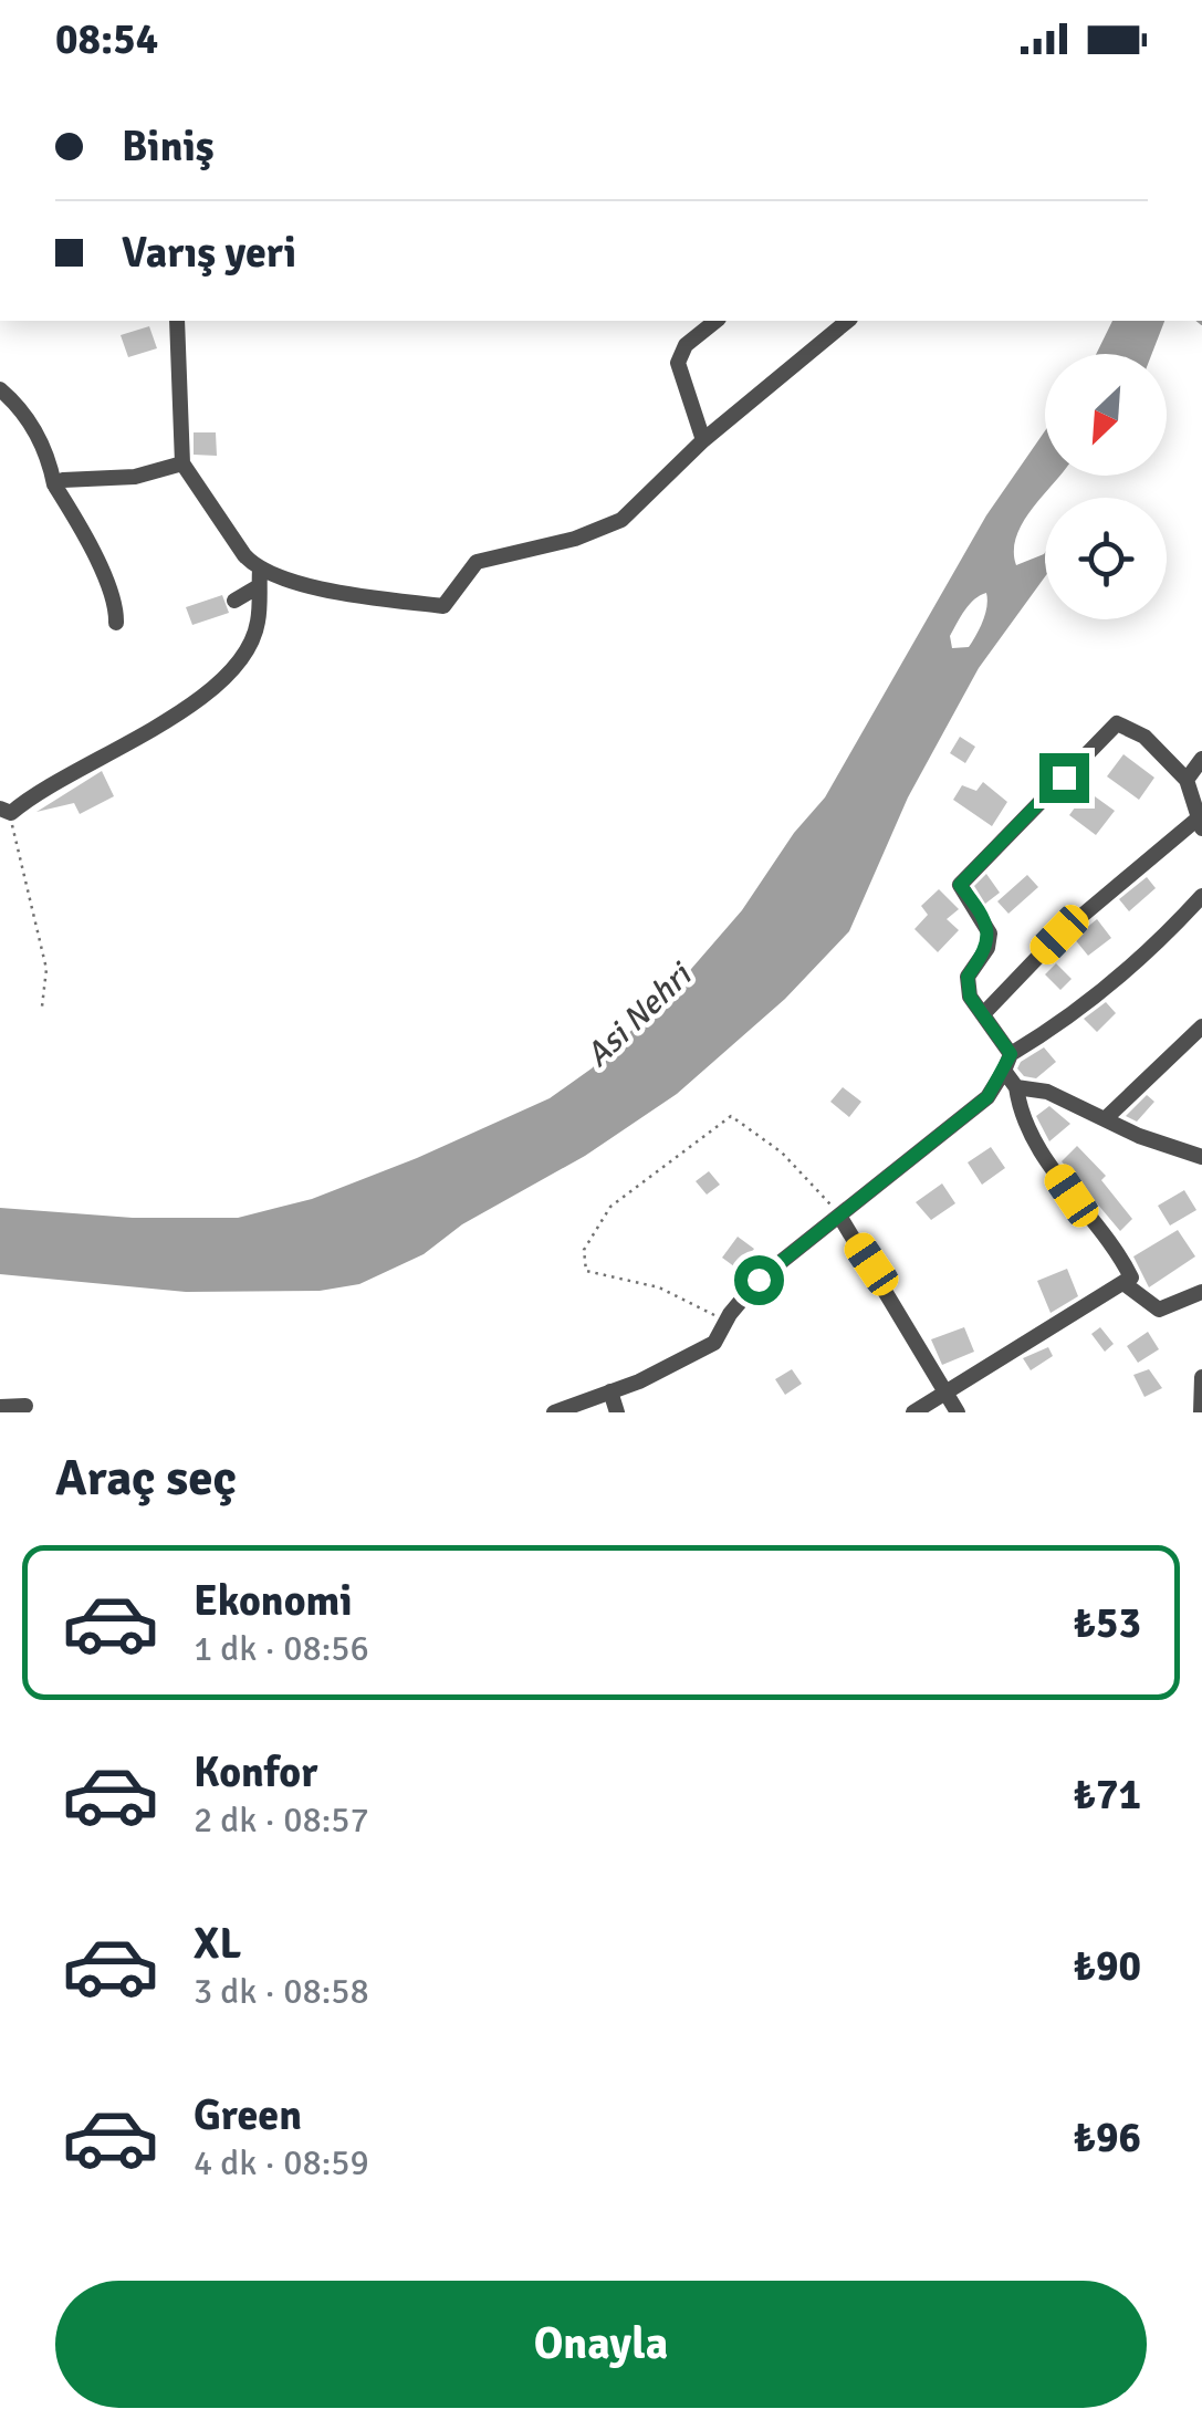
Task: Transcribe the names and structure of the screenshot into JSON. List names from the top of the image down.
{
  "water": ["Asi Nehri"],
  "north": "bottom left",
  "page": {
    "status": "08:54",
    "banner": ["Biniş", "Varış yeri"],
    "heading": "Araç seç",
    "list": [
      {
        "name": "Ekonomi",
        "note": "1 dk · 08:56",
        "value": "₺53"
      },
      {
        "name": "Konfor",
        "note": "2 dk · 08:57",
        "value": "₺71"
      },
      {
        "name": "XL",
        "note": "3 dk · 08:58",
        "value": "₺90"
      },
      {
        "name": "Green",
        "note": "4 dk · 08:59",
        "value": "₺96"
      }
    ],
    "buttons": "Onayla"
  }
}
